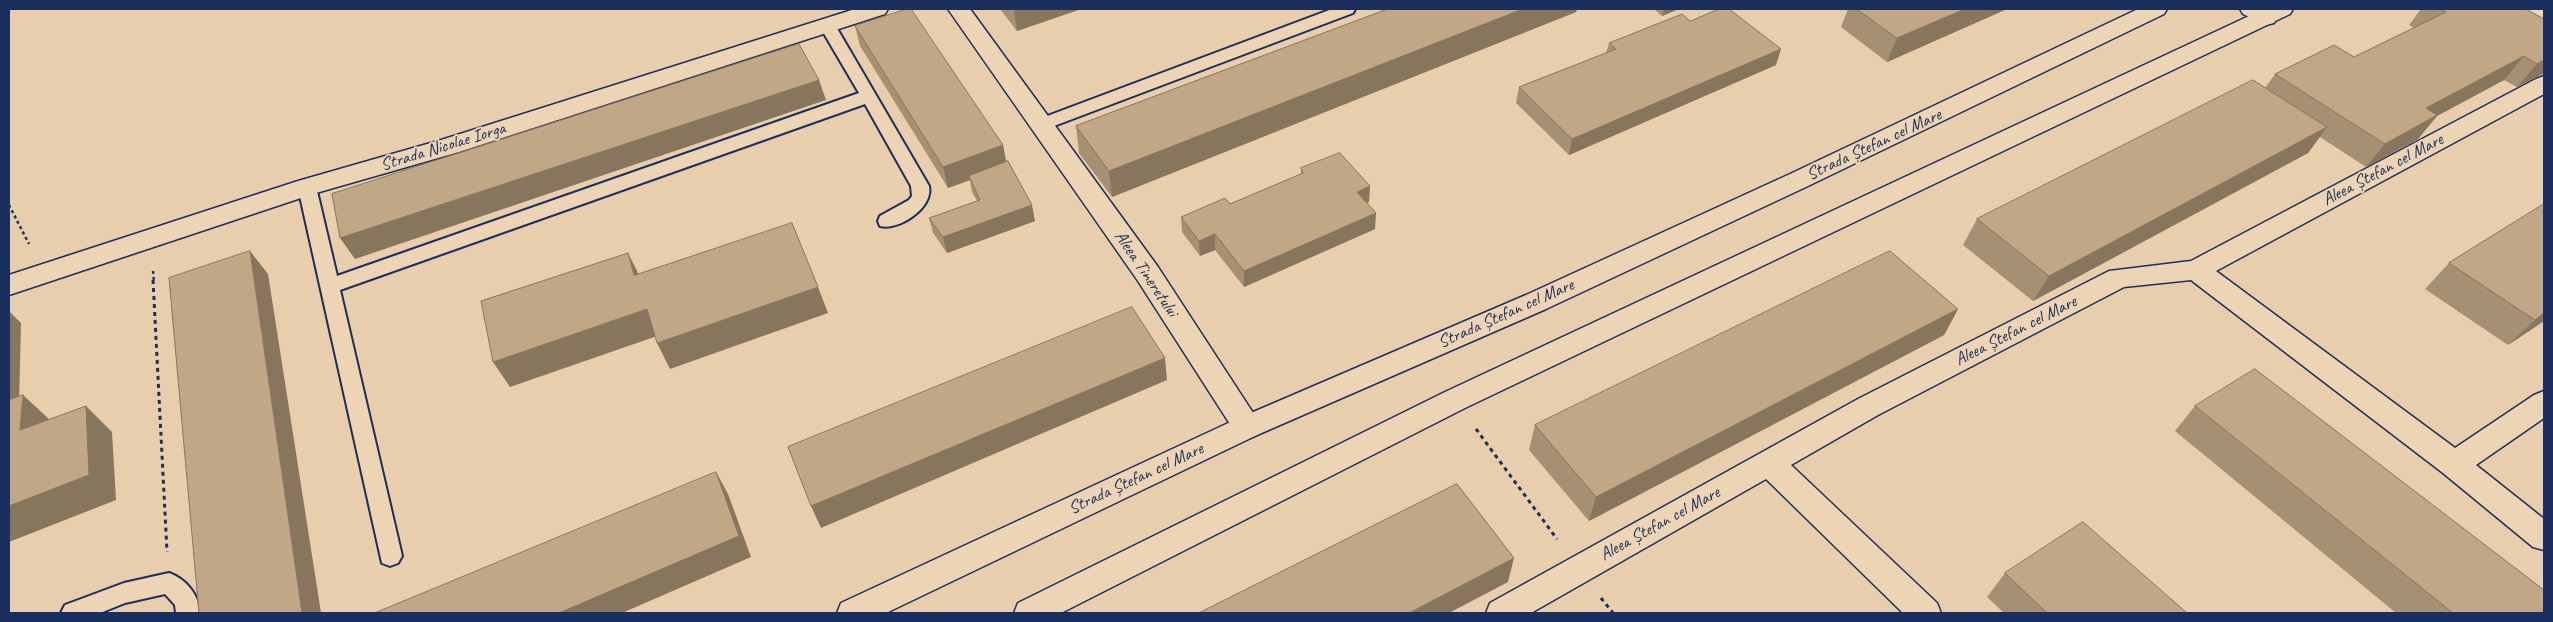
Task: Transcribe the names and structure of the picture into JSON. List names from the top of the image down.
{
  "streets": {
    "street": [
      "Strada Ștefan cel Mare",
      "Strada Nicolae Iorga",
      "Aleea Ștefan cel Mare",
      "Aleea Tineretului"
    ]
  },
  "crossings": [
    ["Strada Ștefan cel Mare", "Aleea Tineretului"]
  ]
}
